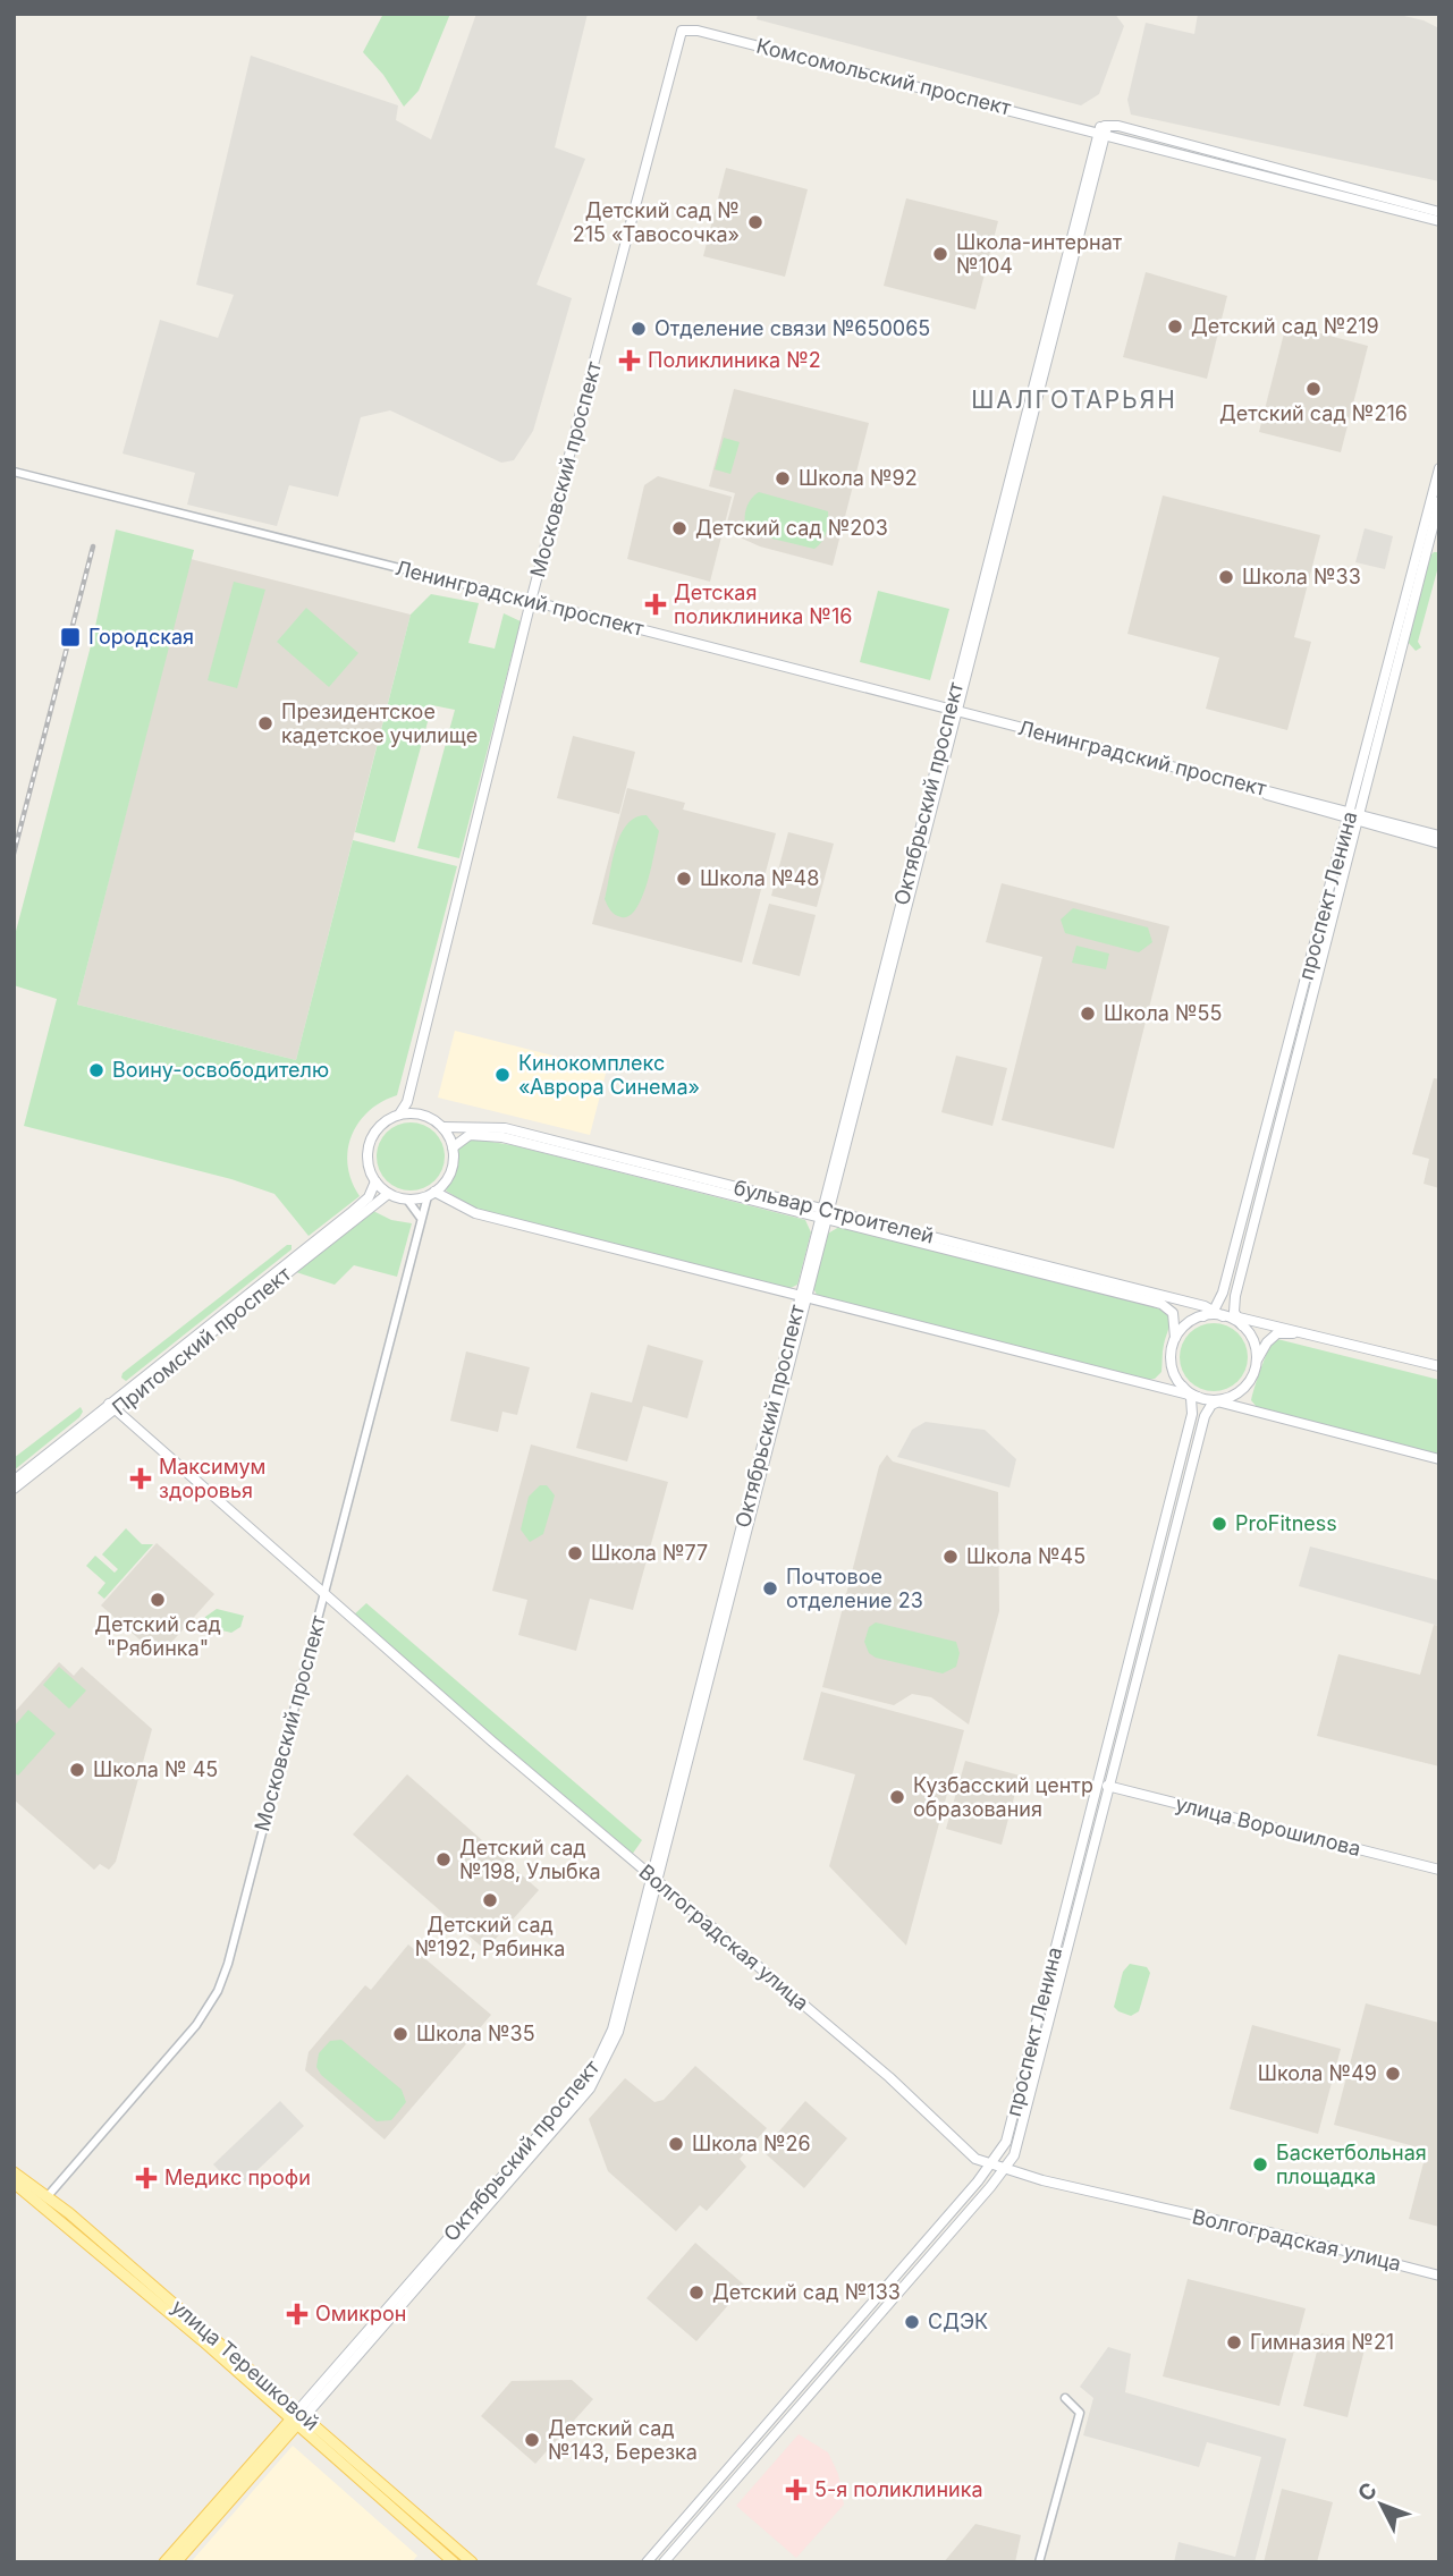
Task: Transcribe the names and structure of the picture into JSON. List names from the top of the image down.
{
  "streets": {
    "main road": [
      "Комсомольский проспект",
      "Московский проспект",
      "Ленинградский проспект",
      "Октябрьский проспект",
      "проспект Ленина",
      "бульвар Строителей",
      "Притомский проспект",
      "улица Ворошилова",
      "Волгоградская улица",
      "улица Терешковой"
    ]
  },
  "crossings": [
    ["Комсомольский проспект", "Московский проспект"],
    ["Комсомольский проспект", "Октябрьский проспект"],
    ["Московский проспект", "Ленинградский проспект"],
    ["Московский проспект", "бульвар Строителей"],
    ["Московский проспект", "Притомский проспект"],
    ["Московский проспект", "Волгоградская улица"],
    ["Московский проспект", "улица Терешковой"],
    ["Ленинградский проспект", "Октябрьский проспект"],
    ["Ленинградский проспект", "проспект Ленина"],
    ["Октябрьский проспект", "бульвар Строителей"],
    ["Октябрьский проспект", "Волгоградская улица"],
    ["Октябрьский проспект", "улица Терешковой"],
    ["проспект Ленина", "бульвар Строителей"],
    ["проспект Ленина", "улица Ворошилова"],
    ["проспект Ленина", "Волгоградская улица"],
    ["бульвар Строителей", "Притомский проспект"],
    ["Притомский проспект", "Волгоградская улица"]
  ],
  "districts": ["ШАЛГОТАРЬЯН"],
  "places": {
    "other": [
      "Детский сад № 215 «Тавосочка»",
      "Школа-интернат №104",
      "Детский сад №219",
      "Отделение связи №650065",
      "Детский сад №216",
      "Школа №92",
      "Детский сад №203",
      "Школа №33",
      "Президентское кадетское училище",
      "Школа №48",
      "Школа №55",
      "Воину-освободителю",
      "Кинокомплекс «Аврора Синема»",
      "ProFitness",
      "Школа №77",
      "Школа №45",
      "Почтовое отделение 23",
      "Детский сад \"Рябинка\"",
      "Школа № 45",
      "Кузбасский центр образования",
      "Детский сад №198, Улыбка",
      "Детский сад №192, Рябинка",
      "Школа №35",
      "Школа №49",
      "Школа №26",
      "Баскетбольная площадка",
      "Детский сад №133",
      "СДЭК",
      "Гимназия №21",
      "Детский сад №143, Березка"
    ],
    "health": [
      "Поликлиника №2",
      "Детская поликлиника №16",
      "Максимум здоровья",
      "Медикс профи",
      "Омикрон",
      "5-я поликлиника"
    ],
    "transit": ["Городская"]
  },
  "north": "top left"
}
